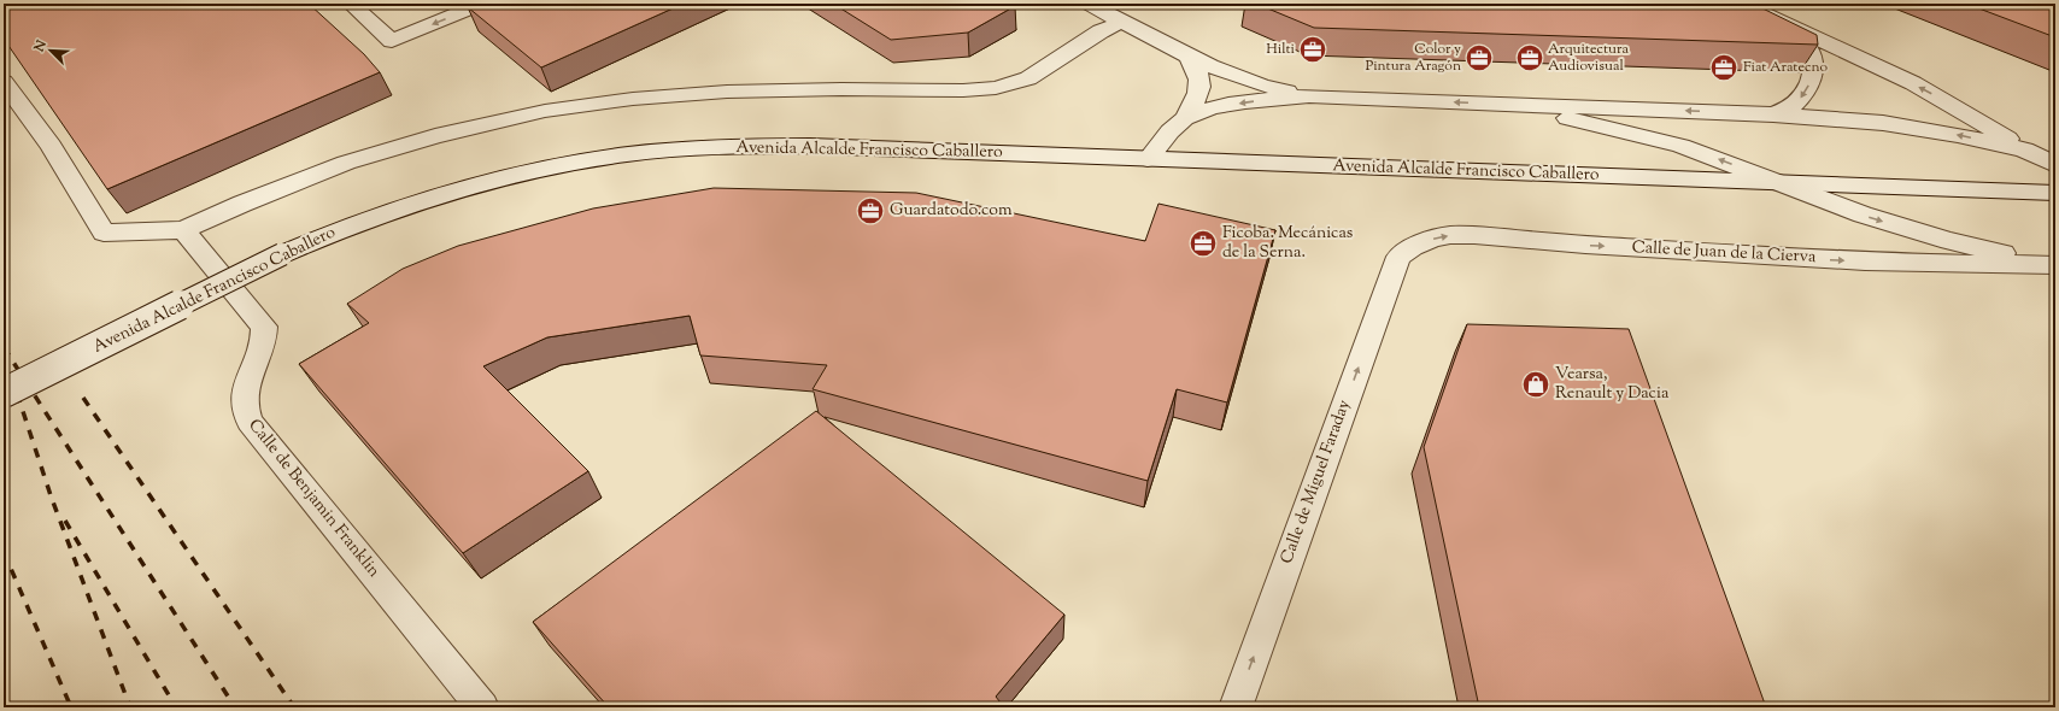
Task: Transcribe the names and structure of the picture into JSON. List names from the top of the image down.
{
  "streets": {
    "street": [
      "Avenida Alcalde Francisco Caballero",
      "Calle de Juan de la Cierva",
      "Calle de Miguel Faraday",
      "Calle de Benjamin Franklin"
    ]
  },
  "crossings": [
    ["Calle de Juan de la Cierva", "Calle de Miguel Faraday"]
  ],
  "one_way": ["Calle de Miguel Faraday"],
  "places": {
    "office": [
      "Hilti",
      "Color y Pintura Aragón",
      "Arquitectura Audiovisual",
      "Fiat Aratecno",
      "Guardatodo.com",
      "Ficoba. Mecánicas de la Serna."
    ],
    "shop": ["Vearsa, Renault y Dacia"]
  },
  "north": "top left"
}
